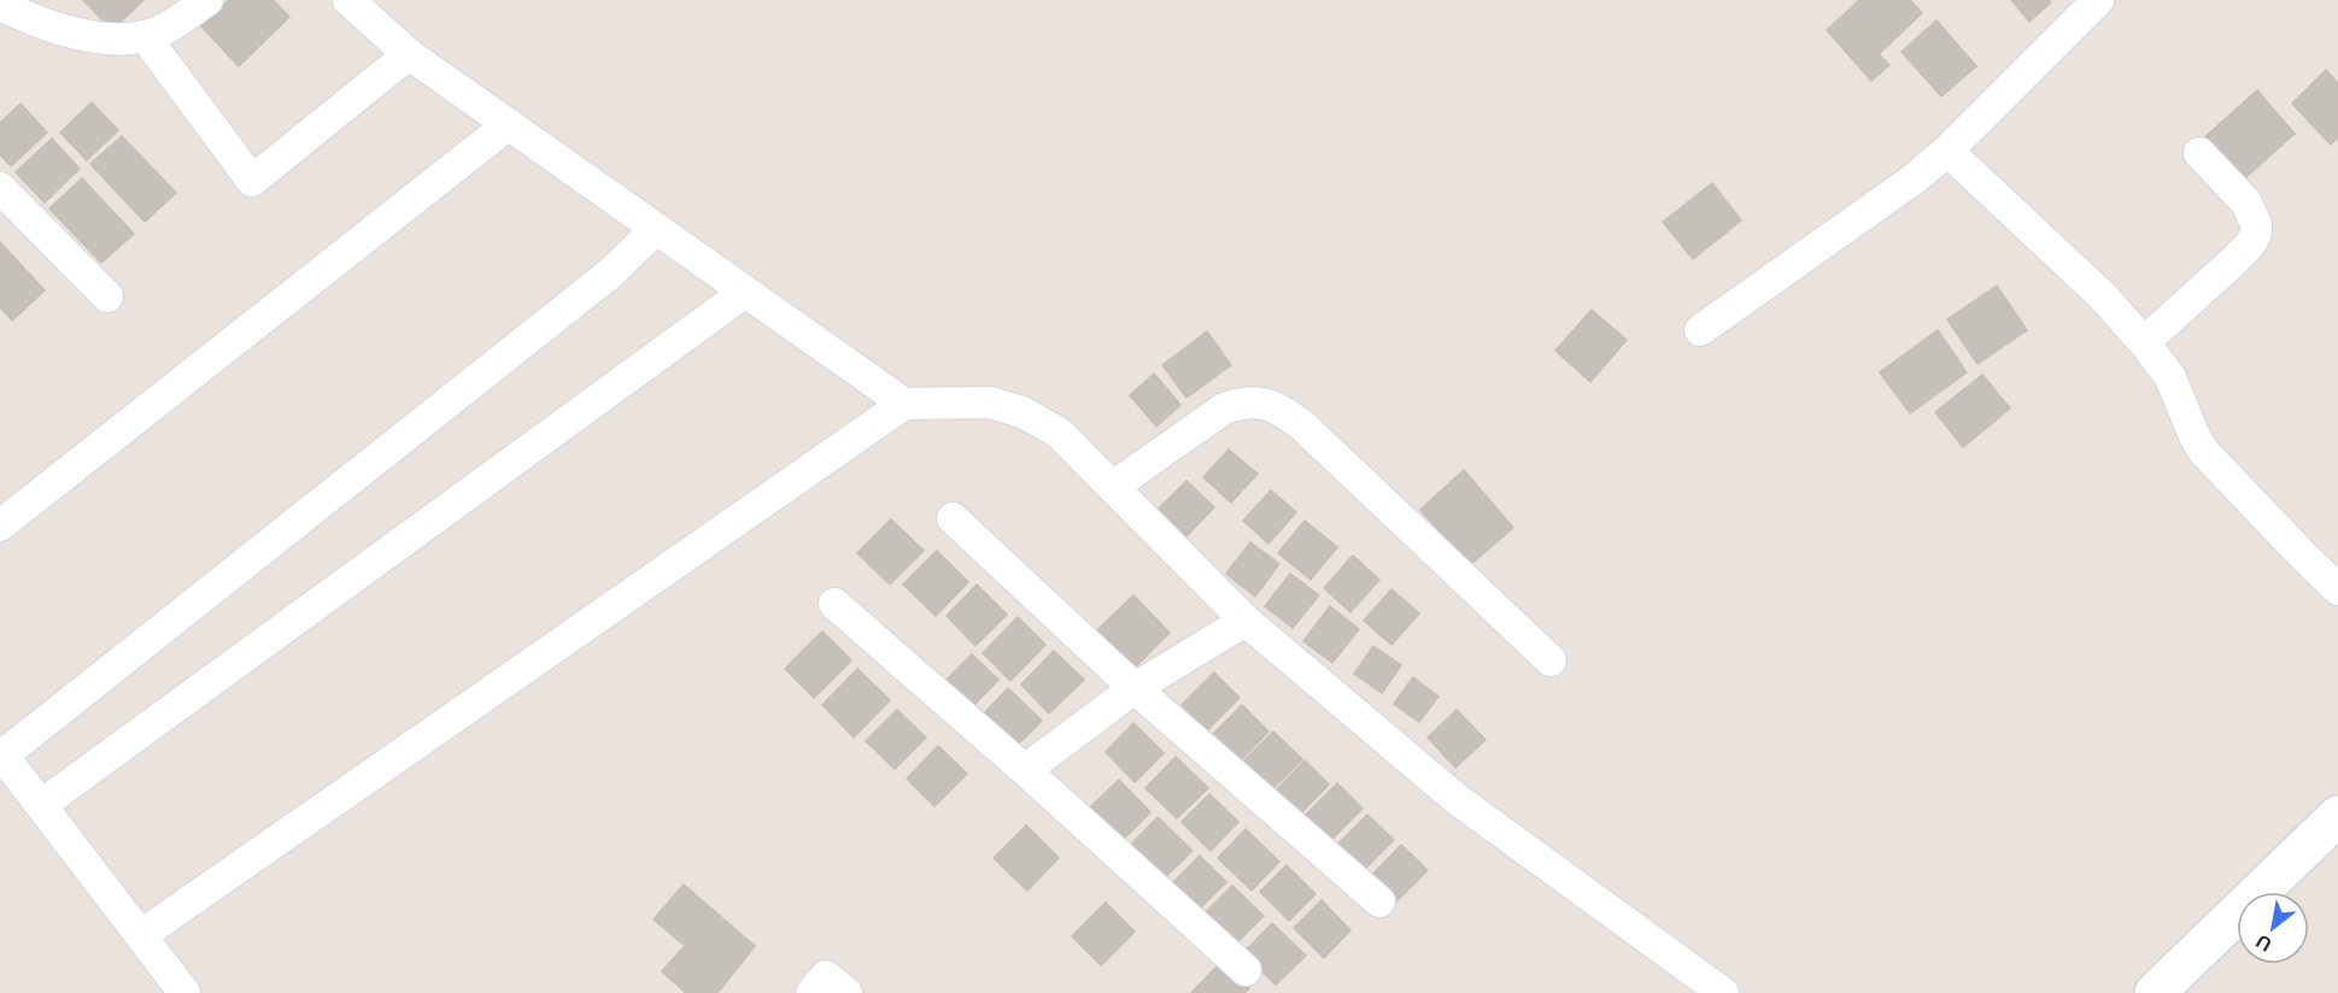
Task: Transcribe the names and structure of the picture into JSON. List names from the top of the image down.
{
  "north": "bottom left"
}
